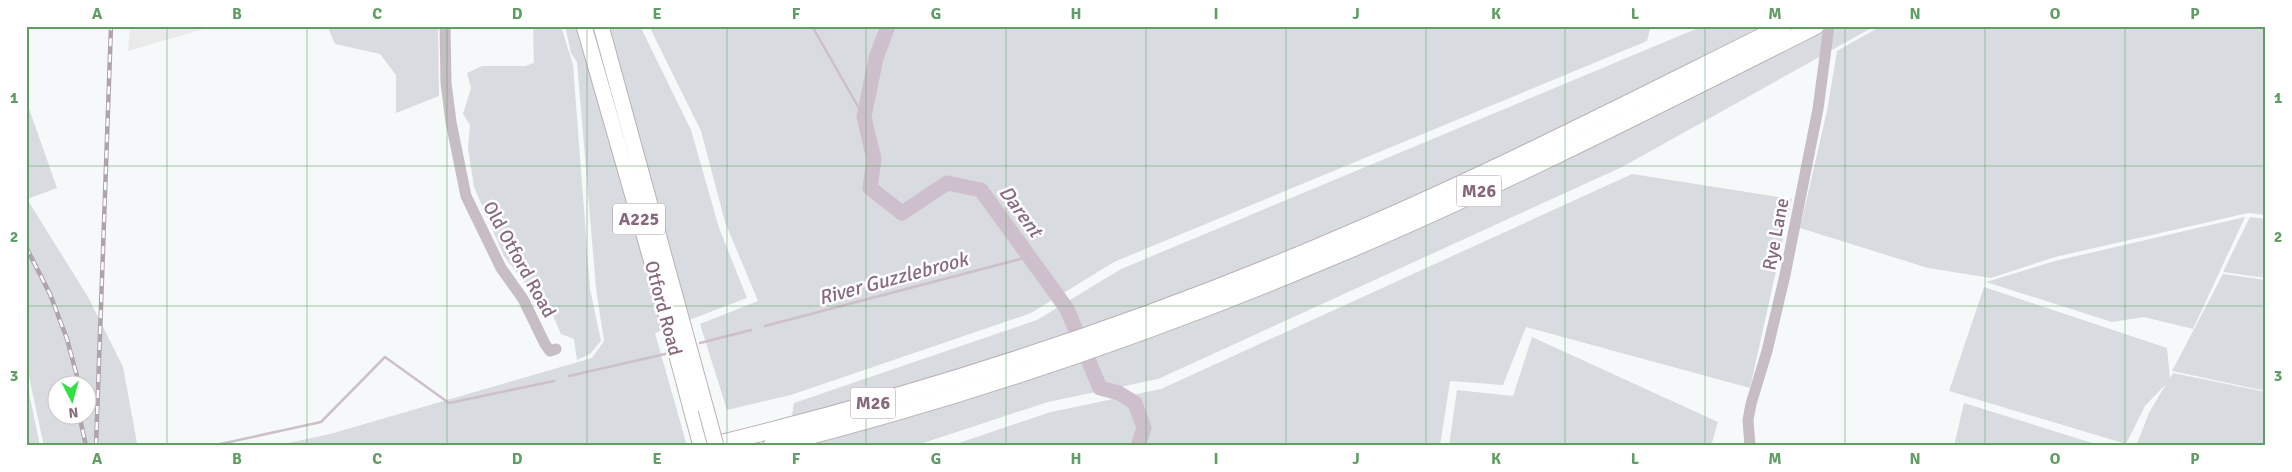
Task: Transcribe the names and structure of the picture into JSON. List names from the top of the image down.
{
  "streets": {
    "highway": ["M26"],
    "main road": ["A225", "Otford Road"],
    "street": ["Rye Lane", "Old Otford Road"]
  },
  "water": ["Darent", "River Guzzlebrook"],
  "north": "bottom",
  "grid": {
    "columns": [
      "A",
      "B",
      "C",
      "D",
      "E",
      "F",
      "G",
      "H",
      "I",
      "J",
      "K",
      "L",
      "M",
      "N",
      "O",
      "P"
    ],
    "rows": ["1", "2", "3"]
  }
}
